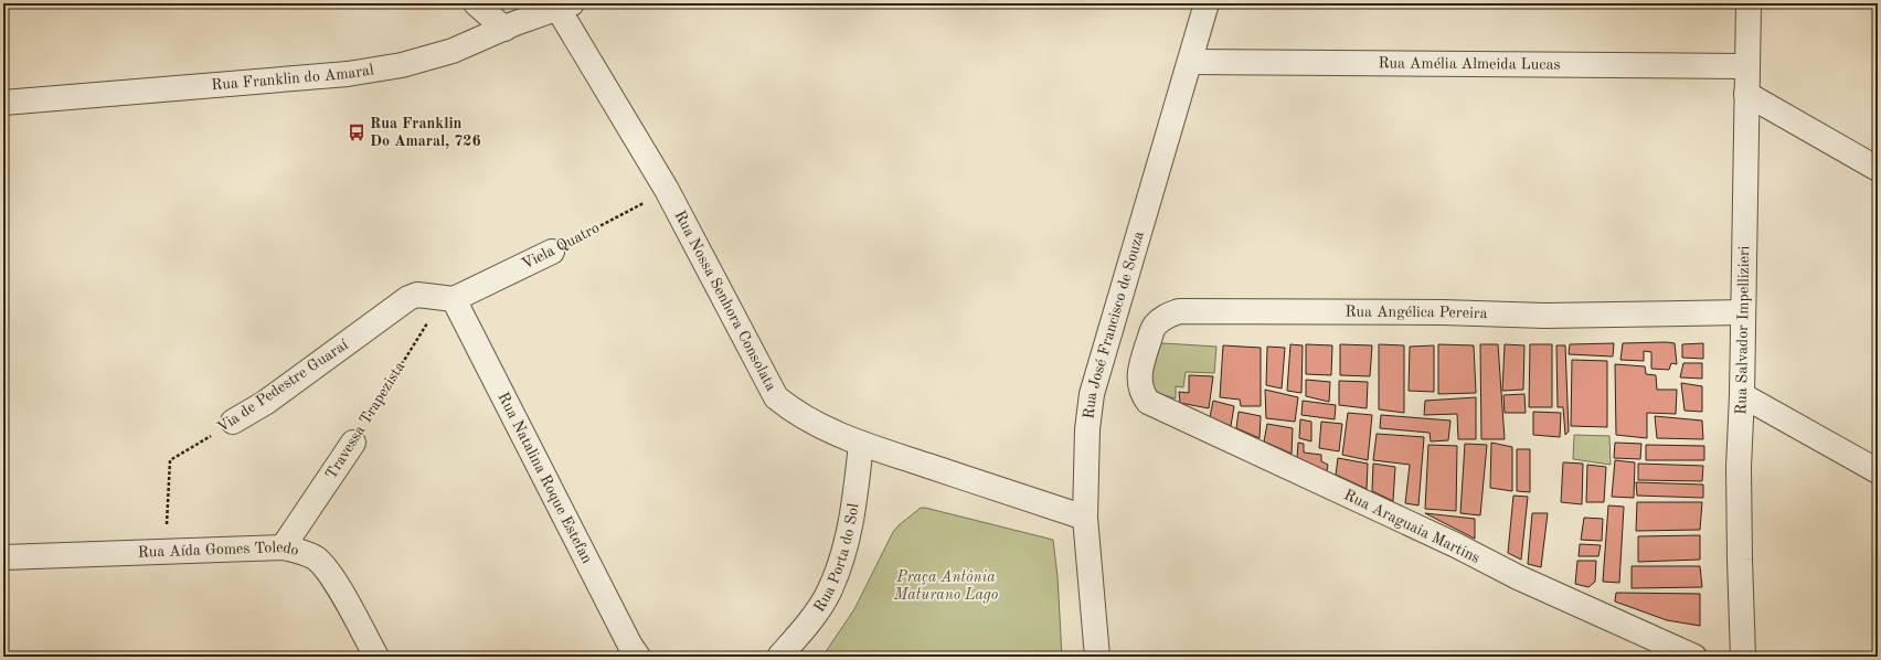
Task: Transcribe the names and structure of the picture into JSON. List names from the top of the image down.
{
  "streets": {
    "street": [
      "Rua Amélia Almeida Lucas",
      "Rua Franklin do Amaral",
      "Viela Quatro",
      "Rua Nossa Senhora Consolata",
      "Rua Angélica Pereira",
      "Rua José Francisco de Souza",
      "Rua Salvador Impellizieri",
      "Via de Pedestre Guaraí",
      "Travessa Trapezista",
      "Rua Natalina Roque Estefan",
      "Rua Araguaia Martins",
      "Rua Aída Gomes Toledo",
      "Rua Porta do Sol"
    ]
  },
  "crossings": [
    ["Rua Amélia Almeida Lucas", "Rua José Francisco de Souza"],
    ["Rua Amélia Almeida Lucas", "Rua Salvador Impellizieri"],
    ["Rua Franklin do Amaral", "Rua Nossa Senhora Consolata"],
    ["Viela Quatro", "Rua Nossa Senhora Consolata"],
    ["Viela Quatro", "Via de Pedestre Guaraí"],
    ["Viela Quatro", "Travessa Trapezista"],
    ["Viela Quatro", "Rua Natalina Roque Estefan"],
    ["Rua Nossa Senhora Consolata", "Rua José Francisco de Souza"],
    ["Rua Nossa Senhora Consolata", "Rua Porta do Sol"],
    ["Rua Angélica Pereira", "Rua Salvador Impellizieri"],
    ["Rua Angélica Pereira", "Rua Araguaia Martins"],
    ["Via de Pedestre Guaraí", "Travessa Trapezista"],
    ["Via de Pedestre Guaraí", "Rua Natalina Roque Estefan"],
    ["Via de Pedestre Guaraí", "Rua Aída Gomes Toledo"],
    ["Travessa Trapezista", "Rua Natalina Roque Estefan"],
    ["Travessa Trapezista", "Rua Aída Gomes Toledo"]
  ],
  "parks": ["Praça Antônia Maturano Lago"],
  "places": {
    "bus stop": ["Rua Franklin Do Amaral, 726"]
  }
}
